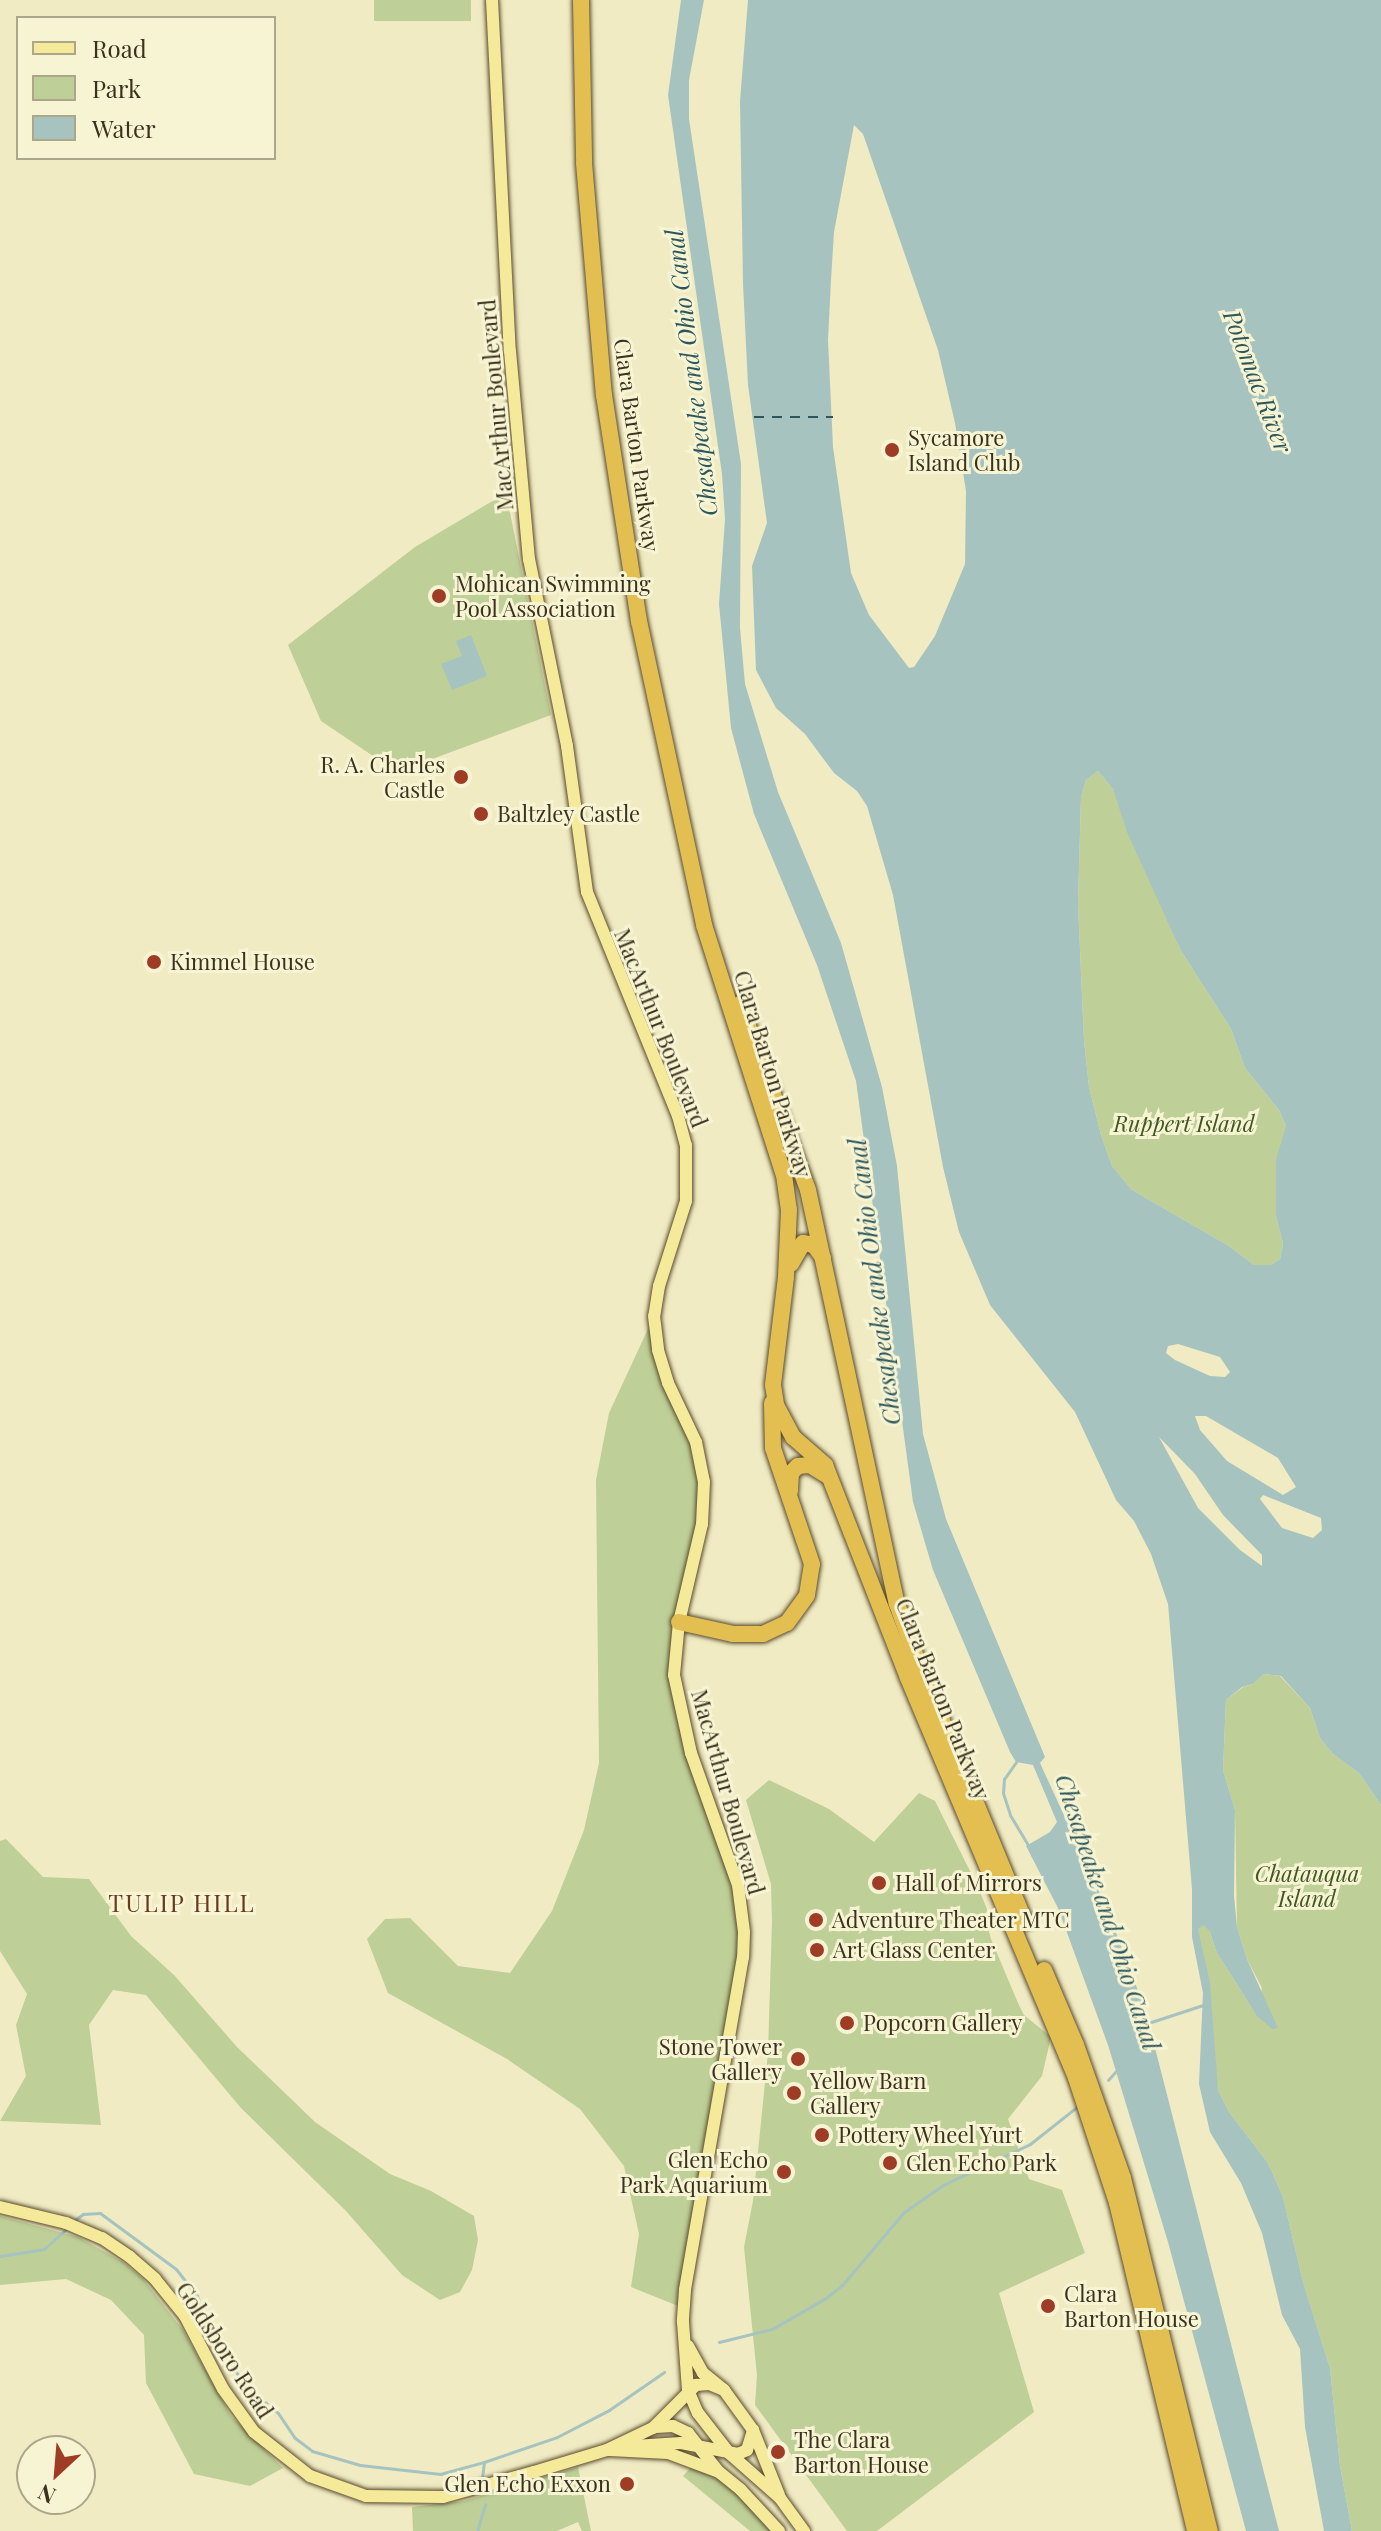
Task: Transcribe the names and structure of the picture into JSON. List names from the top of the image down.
{
  "streets": {
    "highway": ["Clara Barton Parkway"],
    "main road": ["MacArthur Boulevard", "Goldsboro Road"]
  },
  "crossings": [
    ["MacArthur Boulevard", "Goldsboro Road"]
  ],
  "districts": ["TULIP HILL"],
  "water": ["Chesapeake and Ohio Canal", "Potomac River"],
  "parks": ["Ruppert Island", "Chatauqua Island"],
  "places": [
    "Sycamore Island Club",
    "Mohican Swimming Pool Association",
    "R. A. Charles Castle",
    "Baltzley Castle",
    "Kimmel House",
    "Hall of Mirrors",
    "Adventure Theater MTC",
    "Art Glass Center",
    "Popcorn Gallery",
    "Stone Tower Gallery",
    "Yellow Barn Gallery",
    "Pottery Wheel Yurt",
    "Glen Echo Park",
    "Glen Echo Park Aquarium",
    "Clara Barton House",
    "The Clara Barton House",
    "Glen Echo Exxon"
  ],
  "legend": ["Road", "Park", "Water"],
  "north": "bottom left"
}
